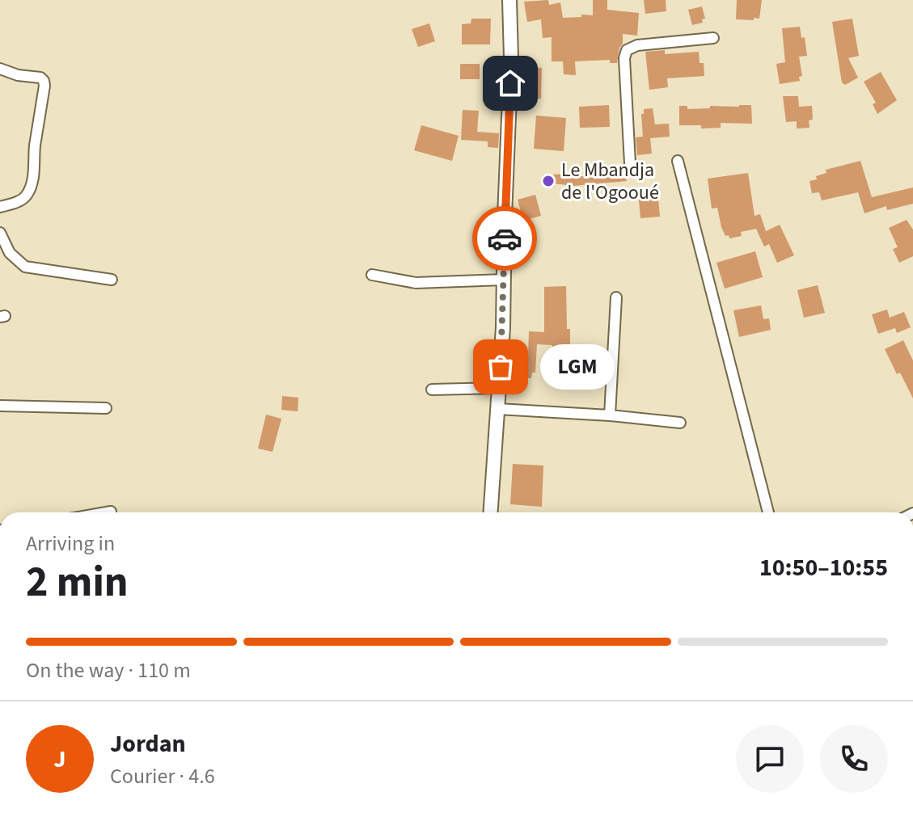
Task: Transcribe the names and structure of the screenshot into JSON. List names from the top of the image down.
{
  "places": ["Le Mbandja de l'Ogooué", "LGM"],
  "page": {
    "bubble": "LGM",
    "heading": ["2 min", "Arriving in", "10:50–10:55"],
    "panel": ["Jordan", "Courier · 4.6"],
    "bar": "On the way · 110 m",
    "round": "J"
  }
}
